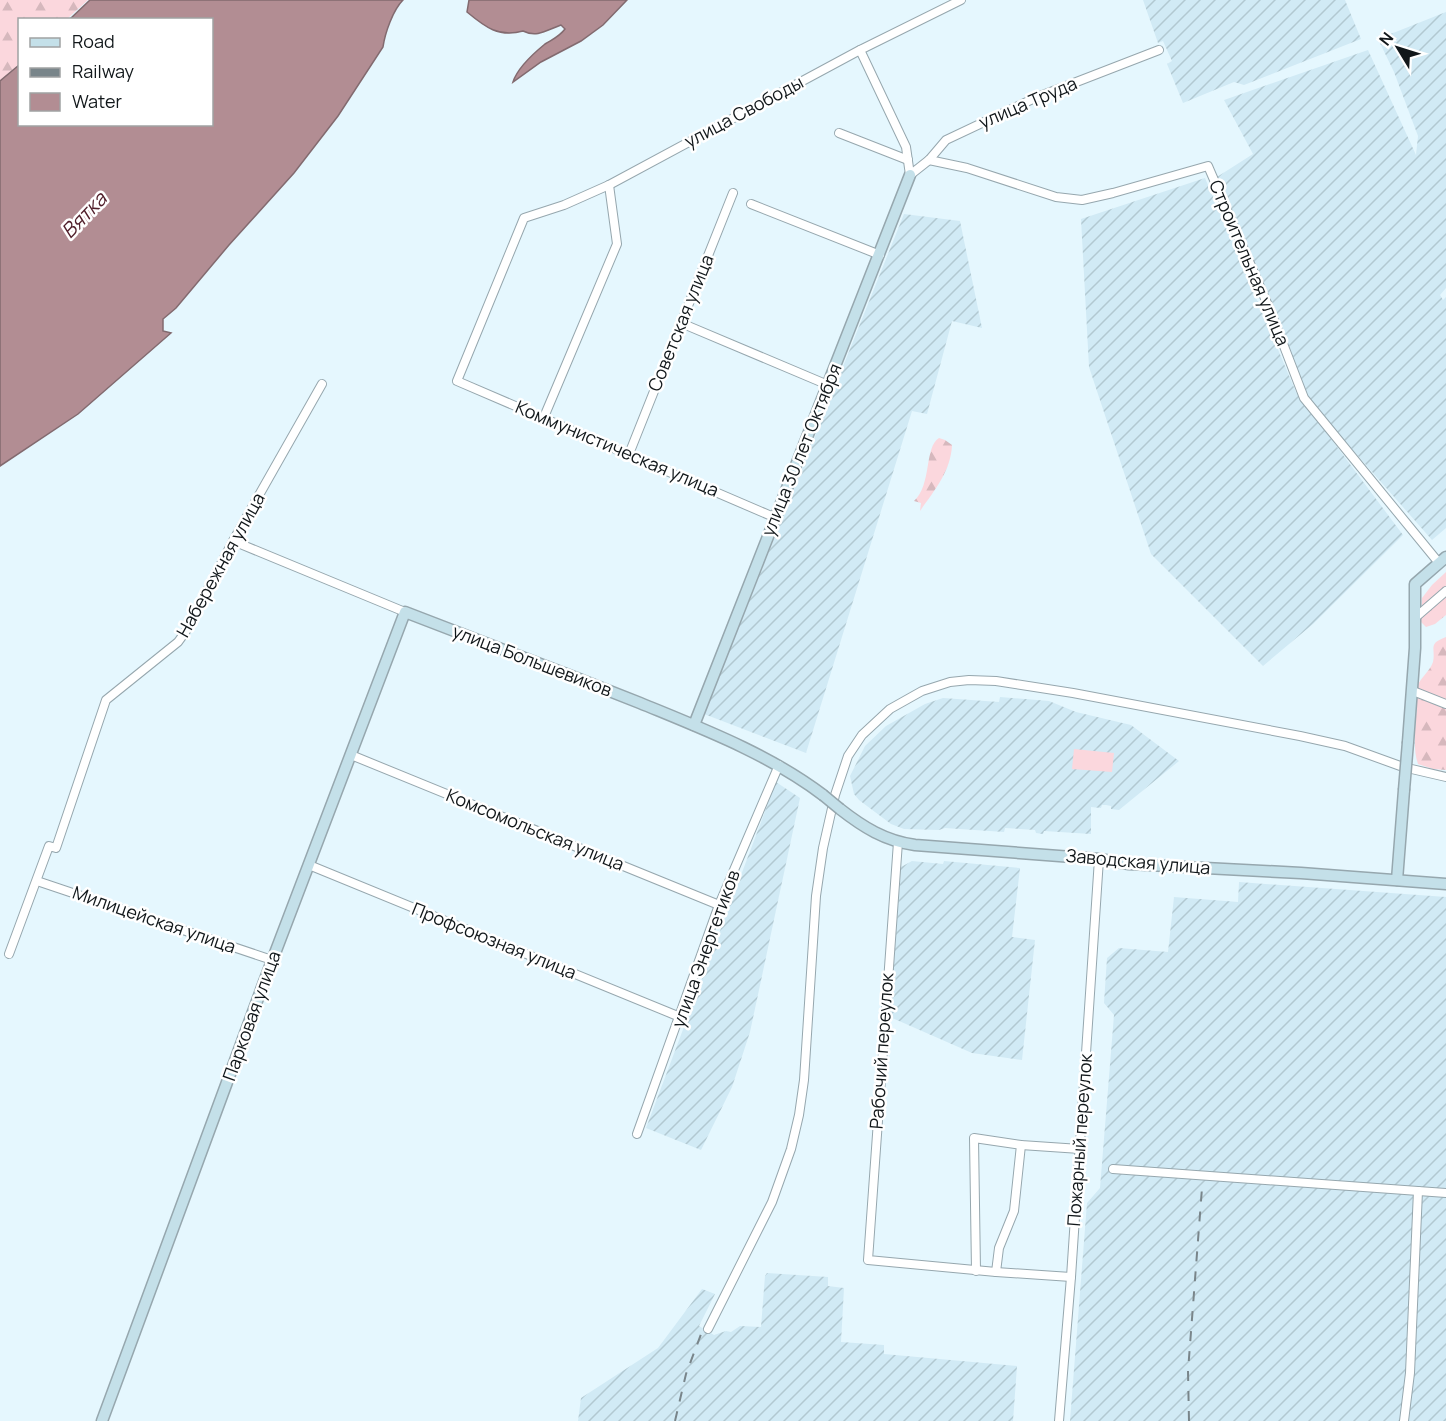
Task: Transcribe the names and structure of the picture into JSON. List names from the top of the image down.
{
  "streets": {
    "street": [
      "улица Труда",
      "улица Свободы",
      "Строительная улица",
      "Советская улица",
      "Коммунистическая улица",
      "улица 30 лет Октября",
      "Набережная улица",
      "улица Большевиков",
      "Комсомольская улица",
      "Заводская улица",
      "Милицейская улица",
      "Профсоюзная улица",
      "улица Энергетиков",
      "Парковая улица",
      "Рабочий переулок",
      "Пожарный переулок"
    ]
  },
  "crossings": [
    ["улица Труда", "Строительная улица"],
    ["улица Труда", "улица 30 лет Октября"],
    ["улица Свободы", "Коммунистическая улица"],
    ["Советская улица", "Коммунистическая улица"],
    ["Коммунистическая улица", "улица 30 лет Октября"],
    ["улица 30 лет Октября", "улица Большевиков"],
    ["Набережная улица", "улица Большевиков"],
    ["Набережная улица", "Милицейская улица"],
    ["улица Большевиков", "Заводская улица"],
    ["улица Большевиков", "улица Энергетиков"],
    ["улица Большевиков", "Парковая улица"],
    ["Комсомольская улица", "улица Энергетиков"],
    ["Комсомольская улица", "Парковая улица"],
    ["Заводская улица", "Рабочий переулок"],
    ["Заводская улица", "Пожарный переулок"],
    ["Милицейская улица", "Парковая улица"],
    ["Профсоюзная улица", "улица Энергетиков"],
    ["Профсоюзная улица", "Парковая улица"]
  ],
  "water": ["Вятка"],
  "legend": ["Road", "Railway", "Water"],
  "north": "top left"
}
